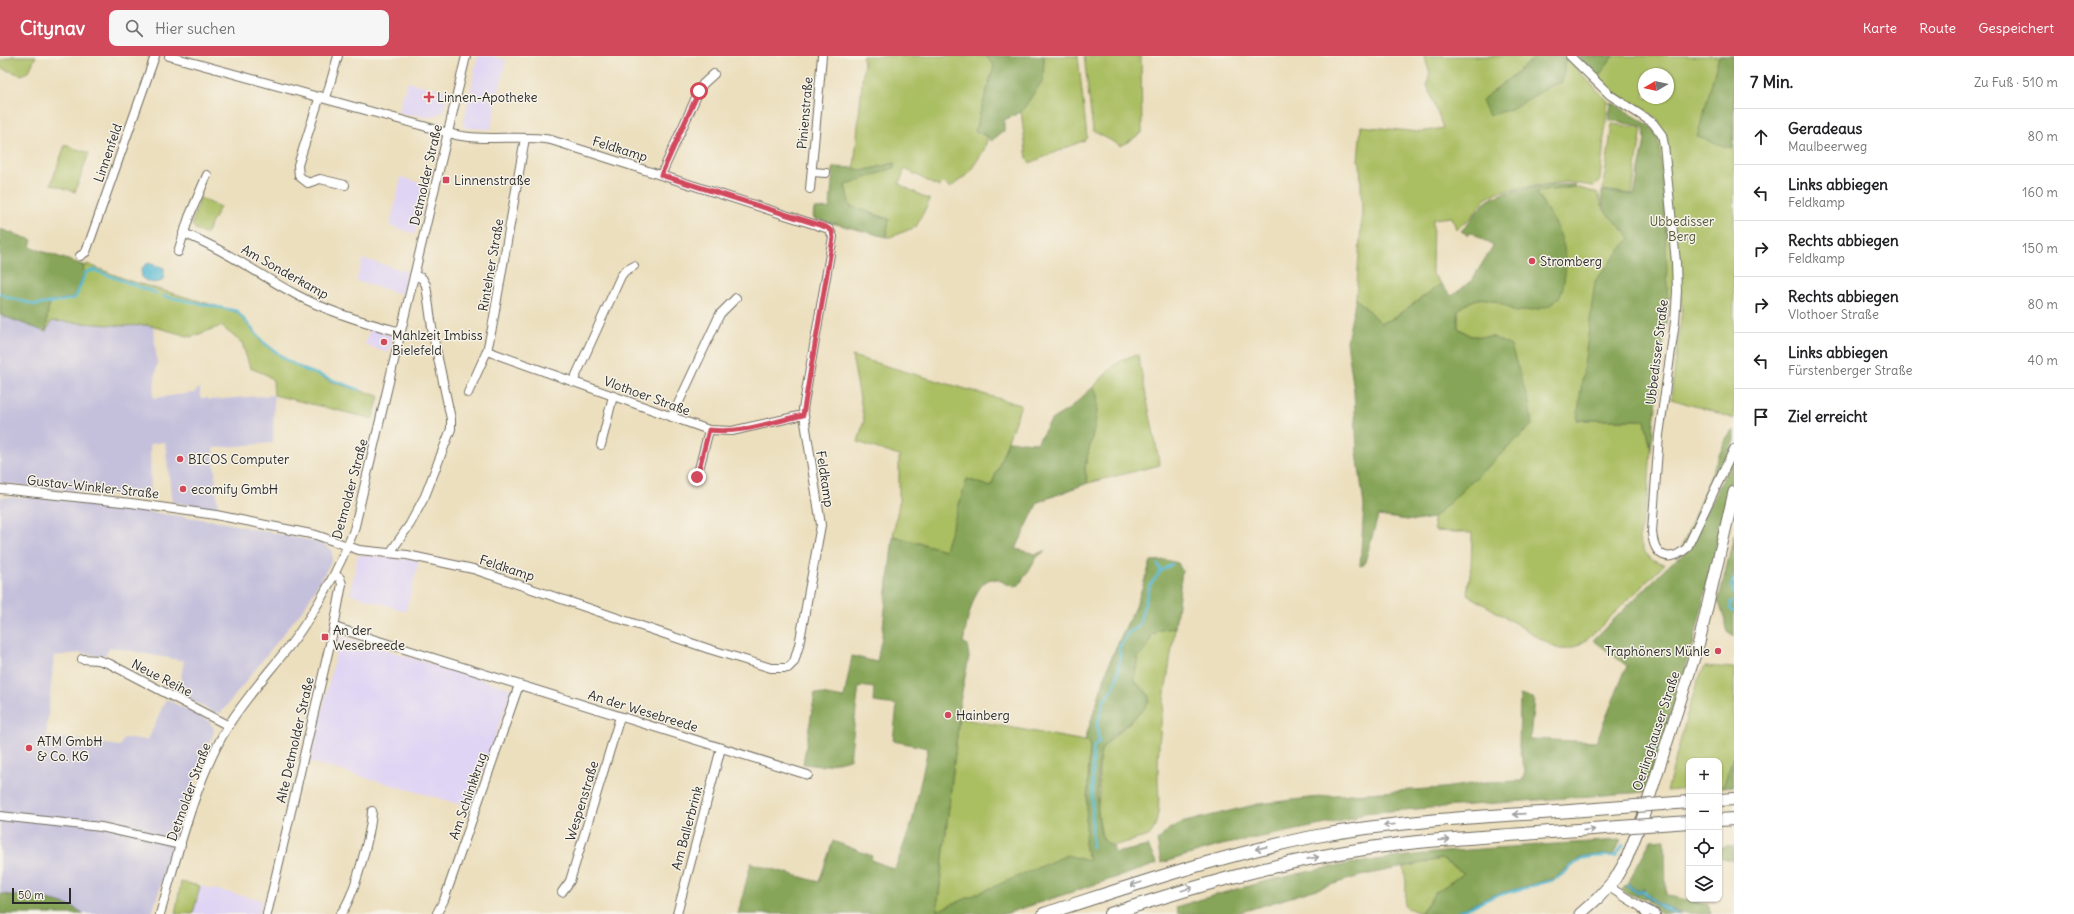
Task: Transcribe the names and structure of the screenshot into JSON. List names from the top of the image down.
{
  "streets": {
    "main road": ["Oerlinghauser Straße"],
    "street": [
      "Pinienstraße",
      "Feldkamp",
      "Linnenfeld",
      "Detmolder Straße",
      "Rintelner Straße",
      "Am Sonderkamp",
      "Ubbedisser Straße",
      "Vlothoer Straße",
      "Gustav-Winkler-Straße",
      "Neue Reihe",
      "An der Wesebreede",
      "Alte Detmolder Straße",
      "Am Schlinkkrug",
      "Wespenstraße",
      "Am Ballerbrink"
    ]
  },
  "crossings": [
    ["Feldkamp", "Detmolder Straße"],
    ["Feldkamp", "Rintelner Straße"],
    ["Feldkamp", "Vlothoer Straße"],
    ["Feldkamp", "Gustav-Winkler-Straße"],
    ["Detmolder Straße", "Am Sonderkamp"],
    ["Detmolder Straße", "Gustav-Winkler-Straße"],
    ["Detmolder Straße", "Neue Reihe"],
    ["Detmolder Straße", "Alte Detmolder Straße"],
    ["Rintelner Straße", "Vlothoer Straße"],
    ["An der Wesebreede", "Alte Detmolder Straße"],
    ["An der Wesebreede", "Am Schlinkkrug"],
    ["An der Wesebreede", "Wespenstraße"],
    ["An der Wesebreede", "Am Ballerbrink"]
  ],
  "parks": ["Ubbedisser Berg"],
  "places": {
    "health": ["Linnen-Apotheke"],
    "transit": ["Linnenstraße", "An der Wesebreede"],
    "other": [
      "Stromberg",
      "Mahlzeit Imbiss Bielefeld",
      "BICOS Computer",
      "ecomify GmbH",
      "Traphöners Mühle",
      "Hainberg",
      "ATM GmbH & Co. KG"
    ]
  },
  "scale_bar": "50 m",
  "north": "left",
  "page": {
    "header": "Citynav",
    "search": "Hier suchen",
    "nav": ["Karte", "Route", "Gespeichert"],
    "heading": ["7 Min.", "Zu Fuß · 510 m"],
    "list": [
      ["Geradeaus", "Maulbeerweg", "80 m"],
      ["Links abbiegen", "Feldkamp", "160 m"],
      ["Rechts abbiegen", "Feldkamp", "150 m"],
      ["Rechts abbiegen", "Vlothoer Straße", "80 m"],
      ["Links abbiegen", "Fürstenberger Straße", "40 m"],
      "Ziel erreicht"
    ],
    "map_buttons": ["+", "−"],
    "scale": "50 m"
  }
}
